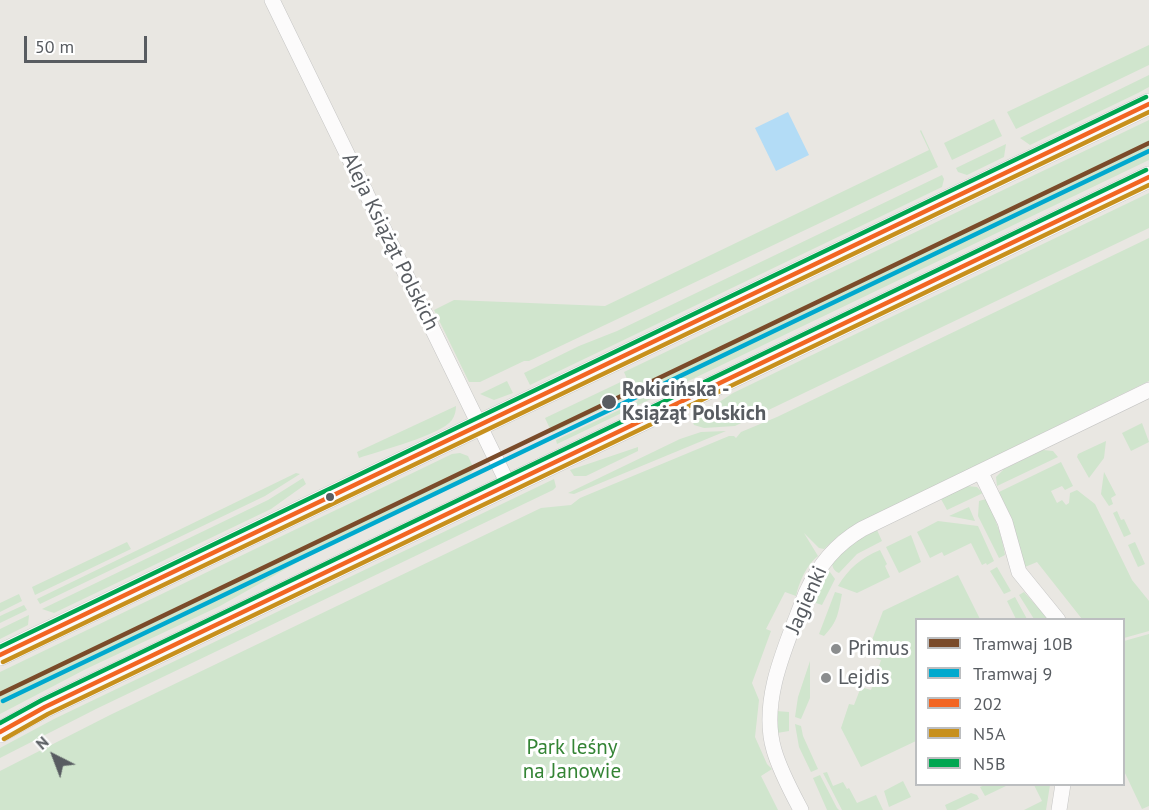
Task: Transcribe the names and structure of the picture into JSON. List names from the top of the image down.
{
  "streets": {
    "street": ["Aleja Książąt Polskich", "Jagienki"]
  },
  "parks": ["Park leśny na Janowie"],
  "places": ["Rokicińska - Książąt Polskich", "Primus", "Lejdis"],
  "lines": [
    "transit line N5B",
    "transit line 202",
    "transit line N5A",
    "tram line 10B",
    "tram line 9"
  ],
  "legend": [
    "Tramwaj 10B",
    "Tramwaj 9",
    "202",
    "N5A",
    "N5B"
  ],
  "scale_bar": "50 m",
  "north": "top left"
}
